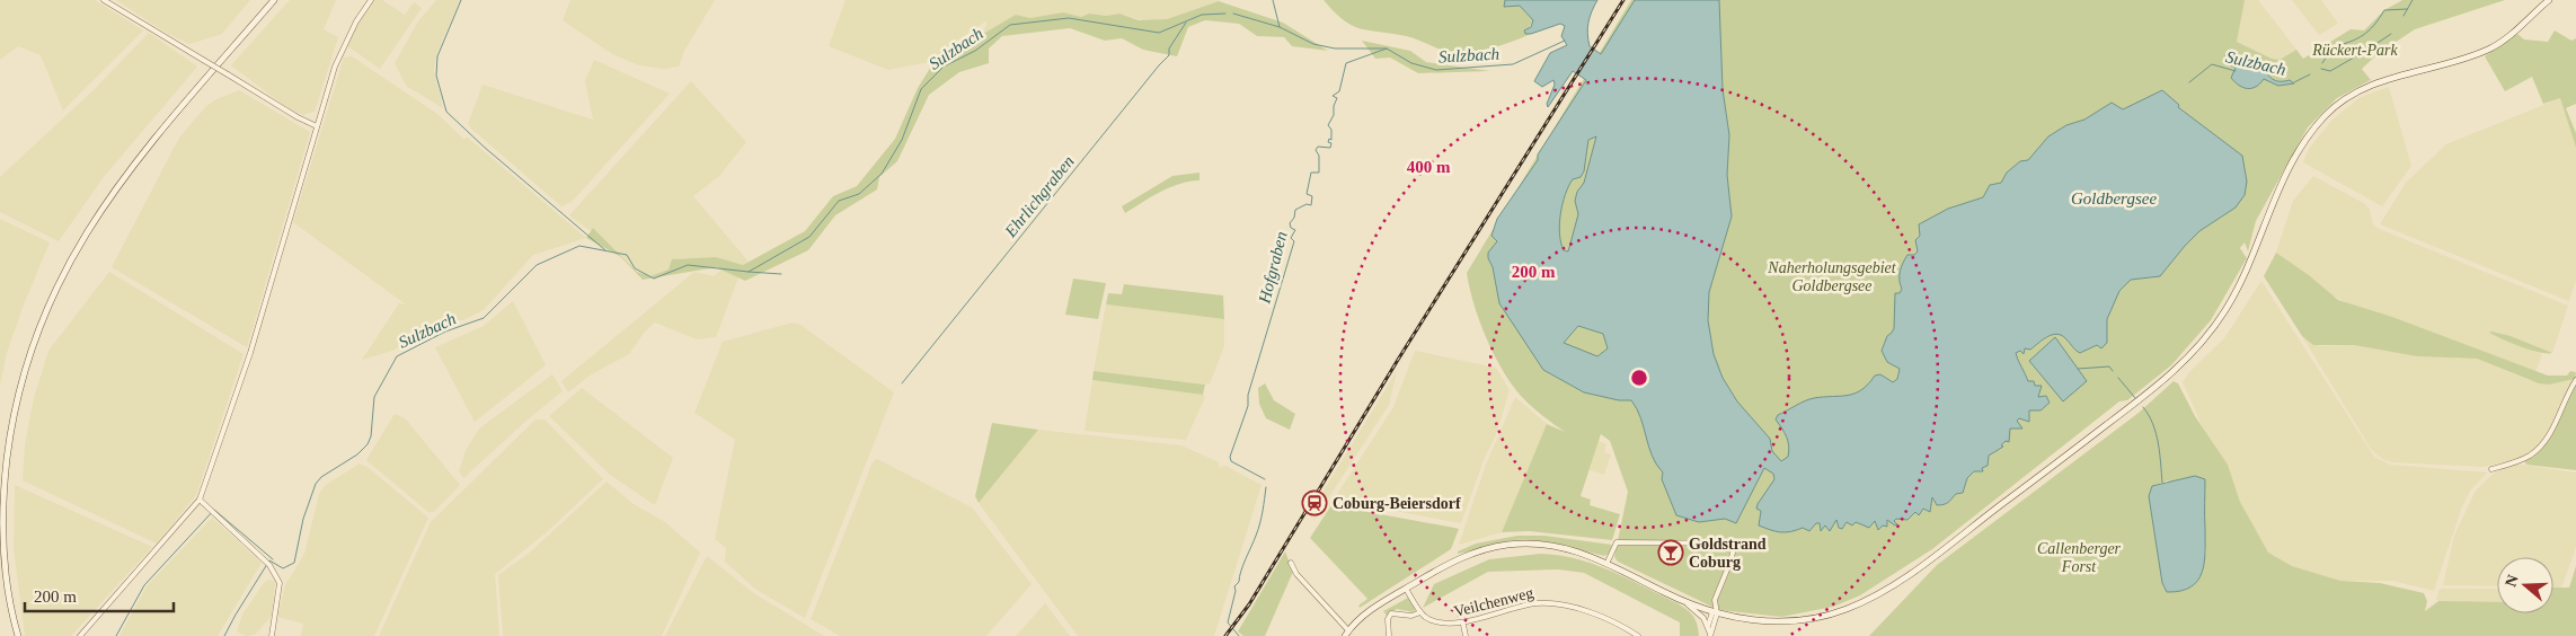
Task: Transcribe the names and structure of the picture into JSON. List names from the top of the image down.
{
  "streets": {
    "street": ["Veilchenweg"]
  },
  "water": [
    "Sulzbach",
    "Ehrlichgraben",
    "Goldbergsee",
    "Hofgraben"
  ],
  "parks": ["Rückert-Park", "Naherholungsgebiet Goldbergsee", "Callenberger Forst"],
  "places": {
    "station": ["Coburg-Beiersdorf"],
    "bar": ["Goldstrand Coburg"]
  },
  "scale_bar": "200 m",
  "north": "left",
  "rings": ["400 m", "200 m"]
}
